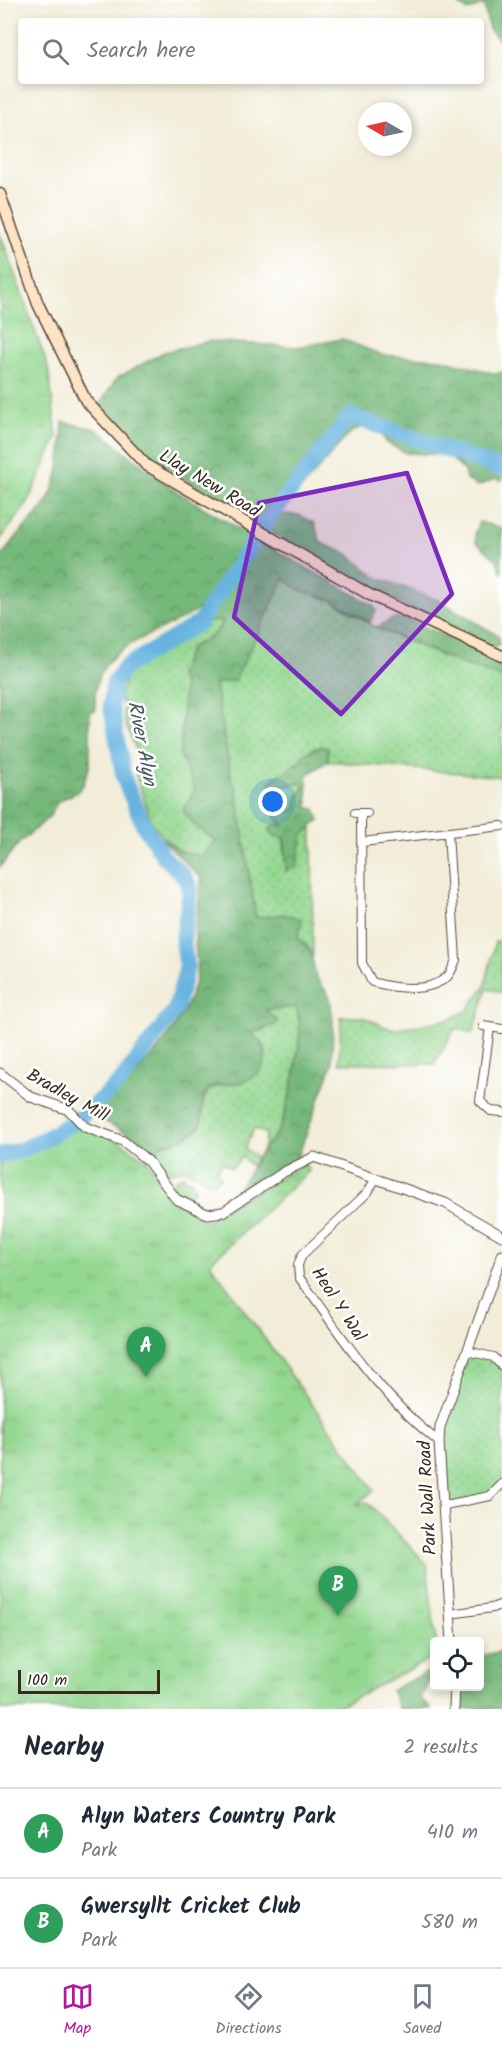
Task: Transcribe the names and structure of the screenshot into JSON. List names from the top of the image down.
{
  "streets": {
    "main road": ["Llay New Road"],
    "street": ["Bradley Mill", "Heol Y Wal", "Park Wall Road"]
  },
  "crossings": [
    ["Bradley Mill", "Heol Y Wal"],
    ["Heol Y Wal", "Park Wall Road"]
  ],
  "water": ["River Alyn"],
  "scale_bar": "100 m",
  "north": "left",
  "page": {
    "search": "Search here",
    "pins": ["A", "B"],
    "scale": "100 m",
    "heading": ["Nearby", "2 results"],
    "list": [
      {
        "mark": "A",
        "name": "Alyn Waters Country Park",
        "note": "Park",
        "value": "410 m"
      },
      {
        "mark": "B",
        "name": "Gwersyllt Cricket Club",
        "note": "Park",
        "value": "580 m"
      }
    ],
    "nav": ["Map", "Directions", "Saved"]
  }
}
